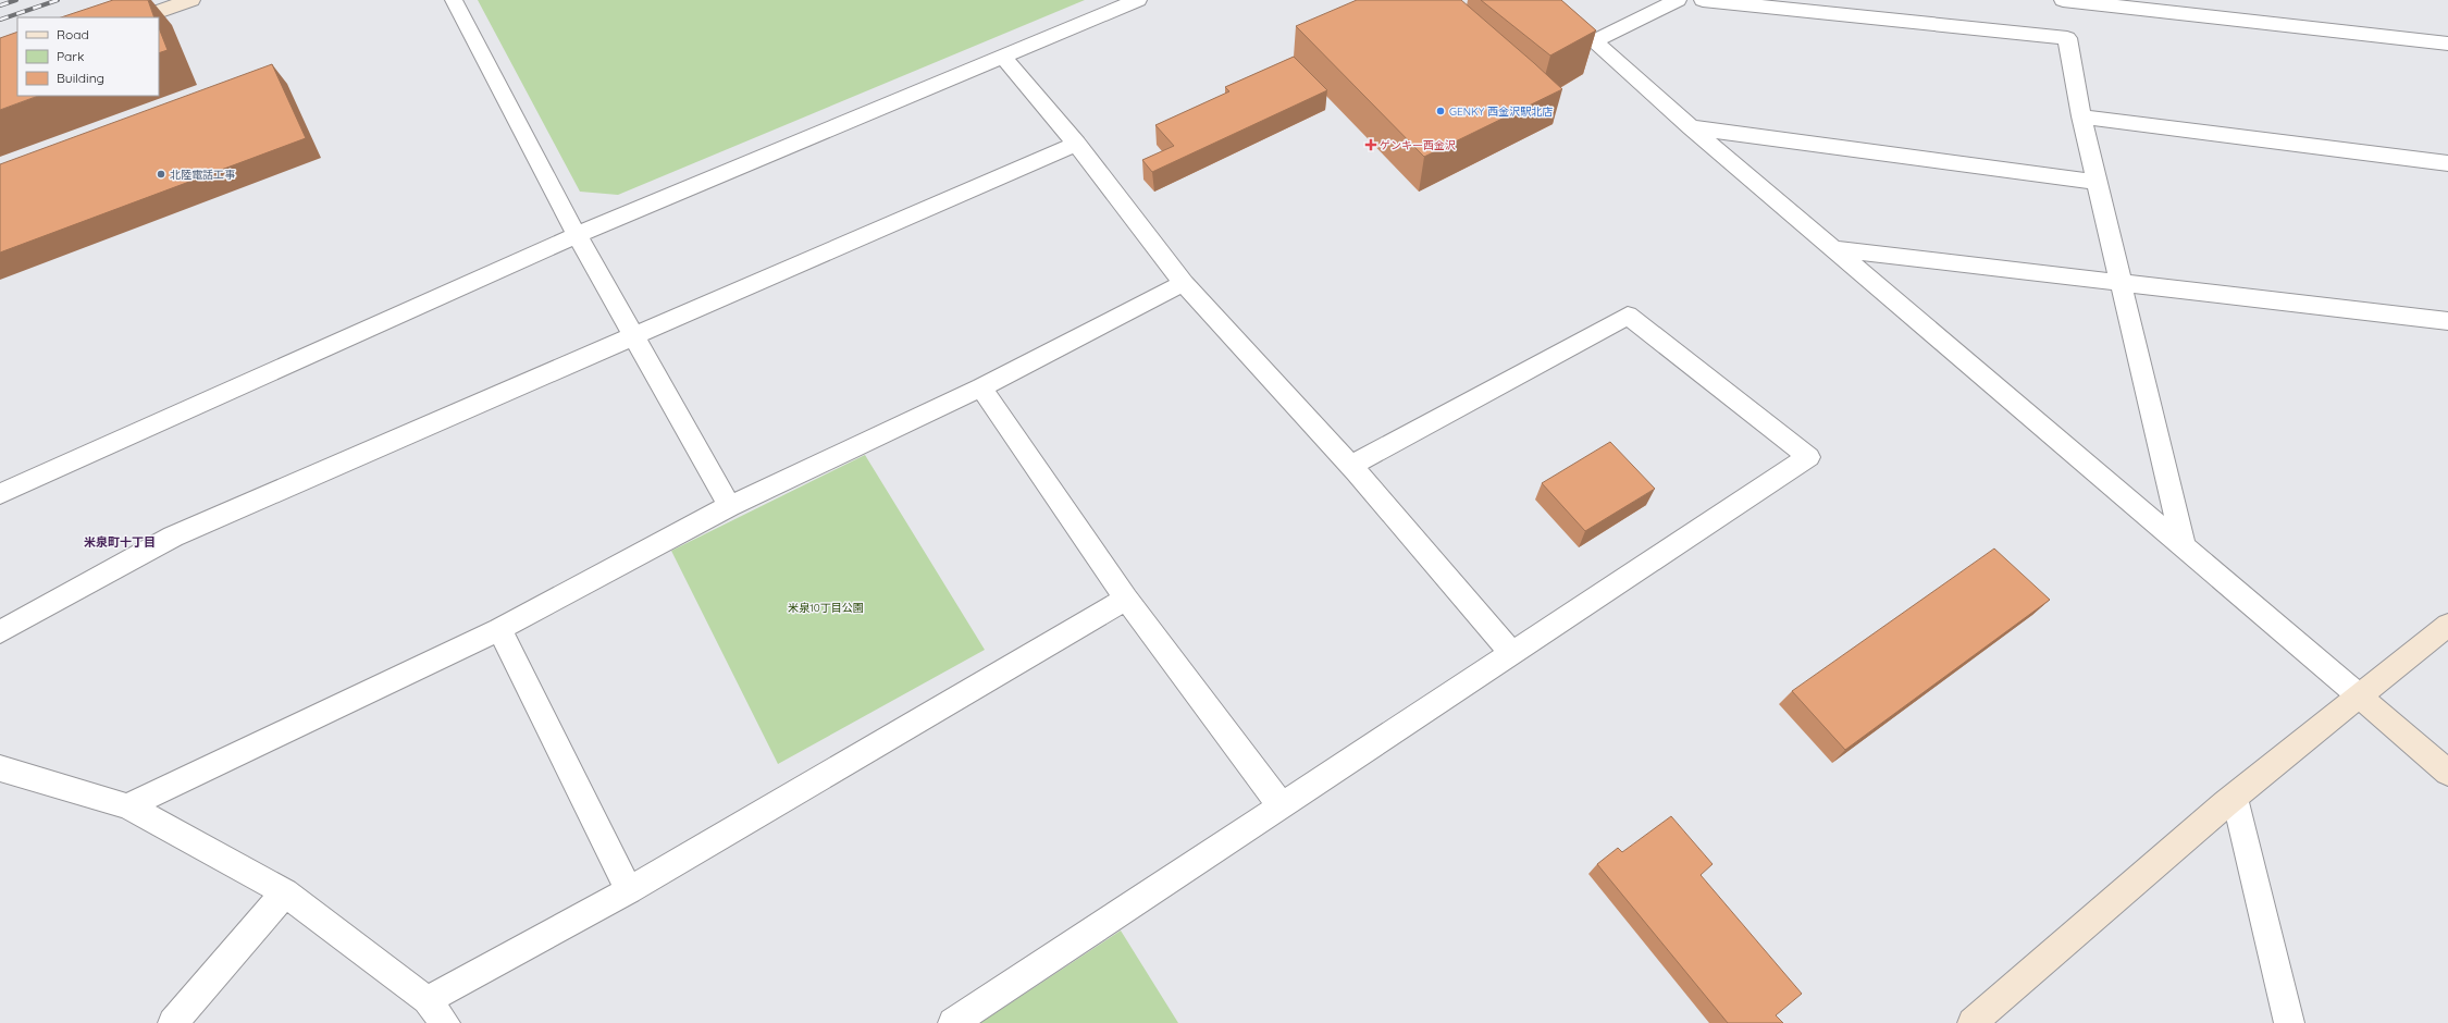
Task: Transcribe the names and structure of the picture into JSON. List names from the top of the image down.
{
  "districts": ["米泉町十丁目"],
  "parks": ["米泉10丁目公園"],
  "places": {
    "other": ["GENKY 西金沢駅北店", "北陸電話工事"],
    "health": ["ゲンキー西金沢"]
  },
  "legend": ["Road", "Park", "Building"]
}
